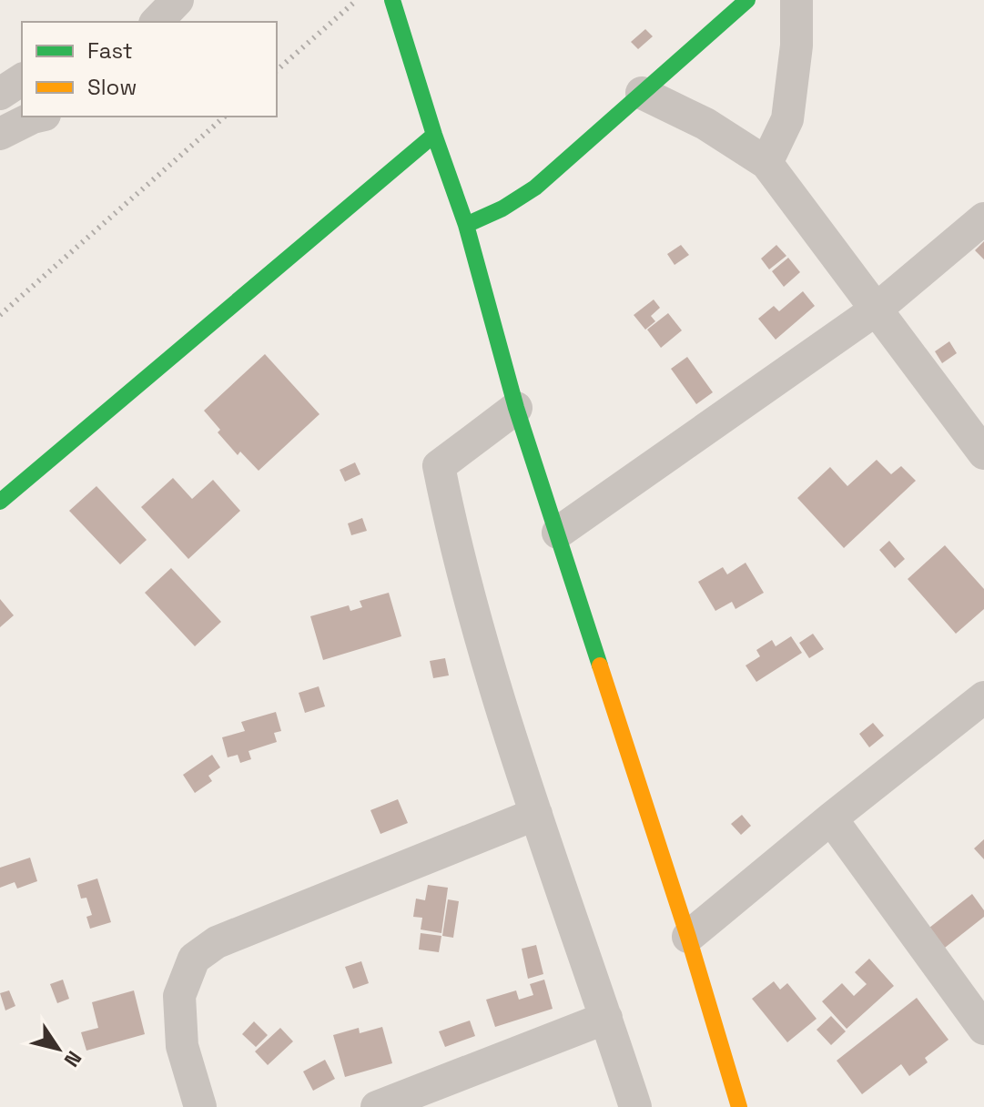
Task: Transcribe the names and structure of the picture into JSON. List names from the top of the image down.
{
  "legend": ["Fast", "Slow"],
  "north": "bottom right"
}
